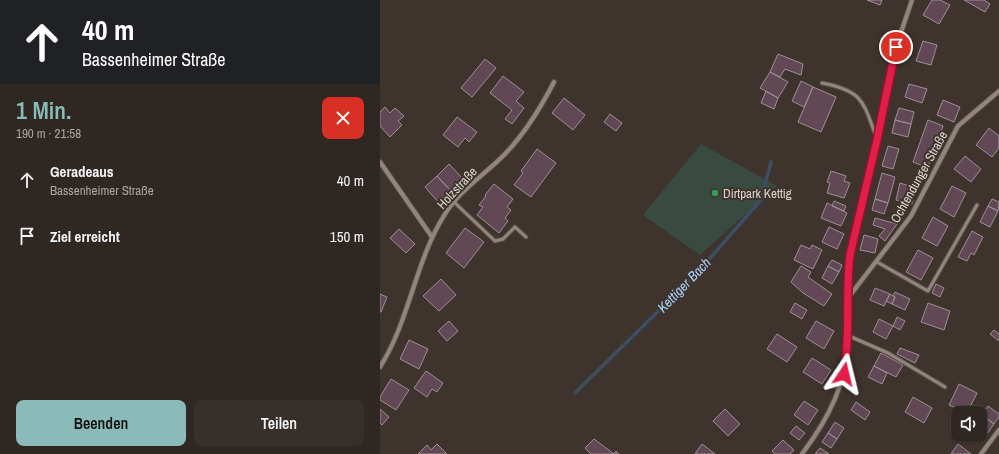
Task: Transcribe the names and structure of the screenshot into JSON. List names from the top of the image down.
{
  "streets": {
    "street": ["Ochtendunger Straße", "Holzstraße"]
  },
  "water": ["Kettiger Bach"],
  "places": ["Dirtpark Kettig"],
  "page": {
    "turn": ["40 m", "Bassenheimer Straße"],
    "heading": ["1 Min.", "190 m · 21:58"],
    "list": [
      {
        "name": "Geradeaus",
        "note": "Bassenheimer Straße",
        "value": "40 m"
      },
      {
        "name": "Ziel erreicht",
        "value": "150 m"
      }
    ],
    "buttons": ["Beenden", "Teilen"]
  }
}
